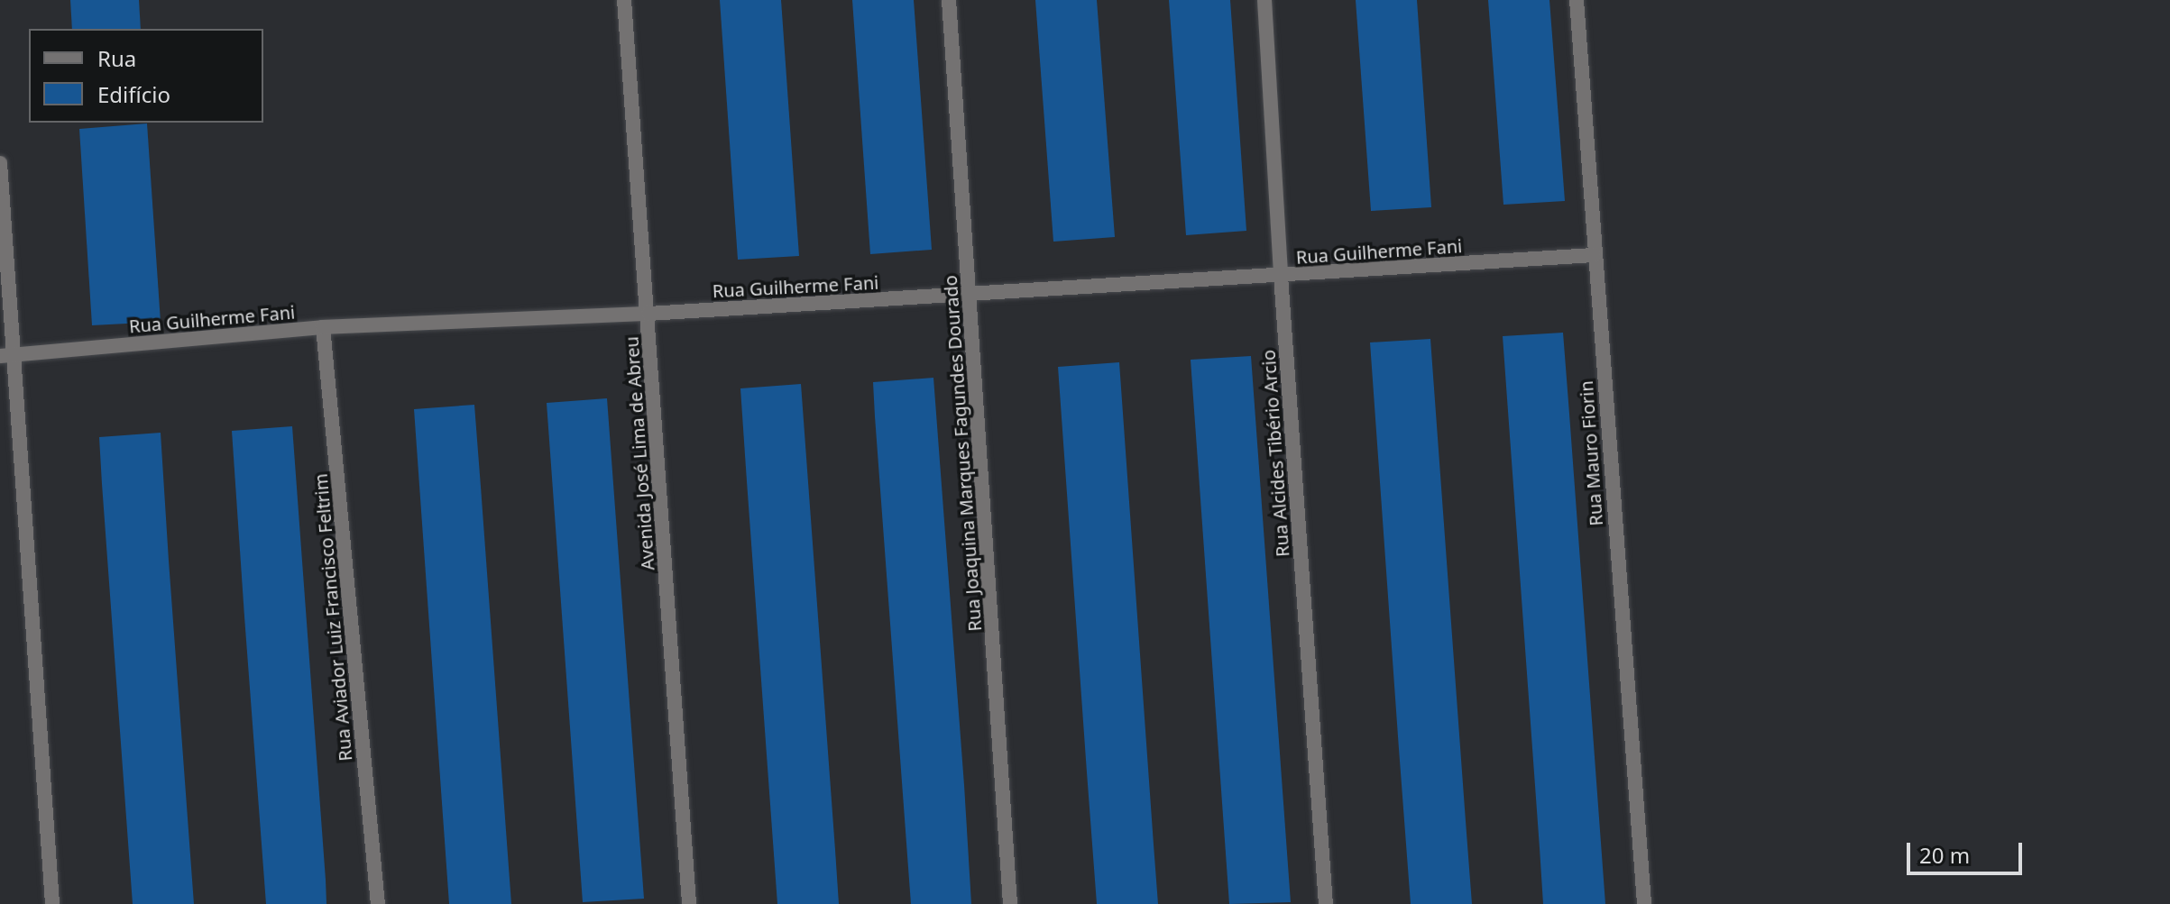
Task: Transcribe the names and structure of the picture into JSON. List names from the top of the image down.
{
  "streets": {
    "street": [
      "Rua Guilherme Fani",
      "Avenida José Lima de Abreu",
      "Rua Joaquina Marques Fagundes Dourado",
      "Rua Alcides Tibério Arcio",
      "Rua Mauro Fiorin",
      "Rua Aviador Luiz Francisco Feltrim"
    ]
  },
  "crossings": [
    ["Rua Guilherme Fani", "Avenida José Lima de Abreu"],
    ["Rua Guilherme Fani", "Rua Joaquina Marques Fagundes Dourado"],
    ["Rua Guilherme Fani", "Rua Alcides Tibério Arcio"],
    ["Rua Guilherme Fani", "Rua Mauro Fiorin"],
    ["Rua Guilherme Fani", "Rua Aviador Luiz Francisco Feltrim"]
  ],
  "legend": ["Rua", "Edifício"],
  "scale_bar": "20 m"
}
